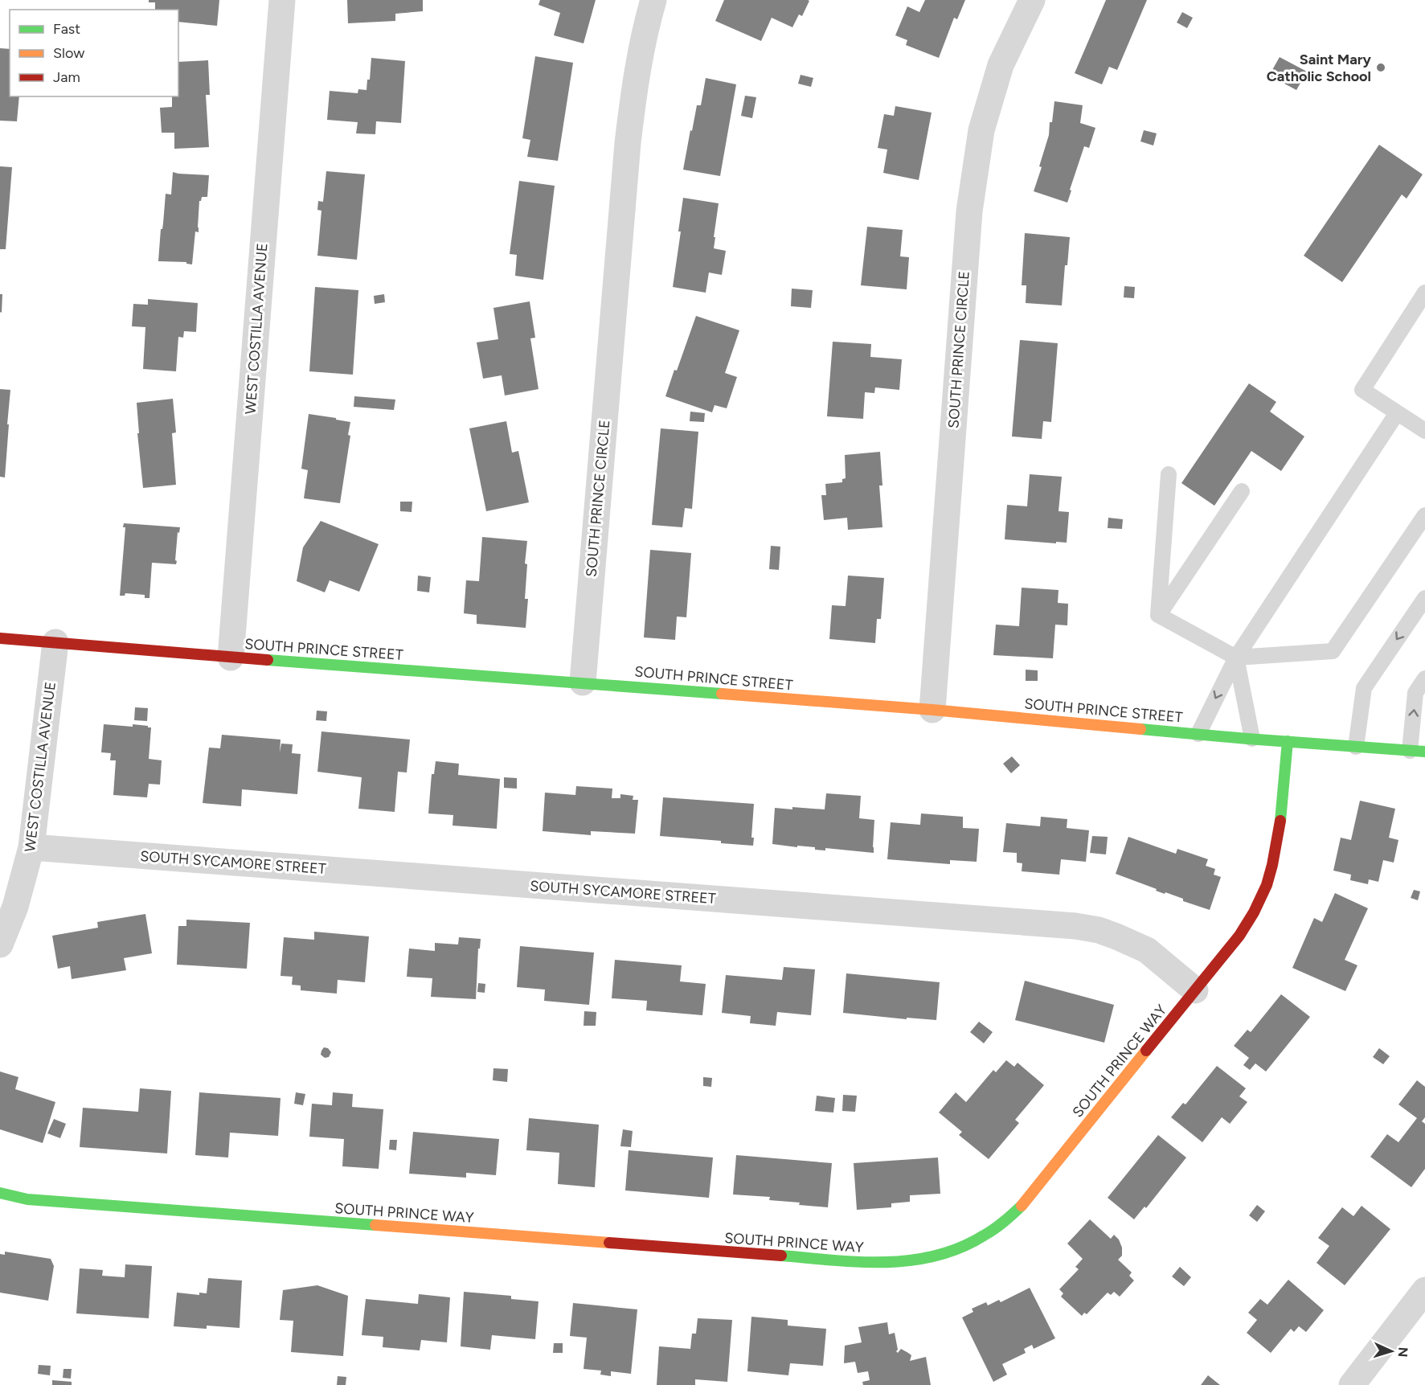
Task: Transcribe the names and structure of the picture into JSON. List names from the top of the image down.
{
  "streets": {
    "street": [
      "WEST COSTILLA AVENUE",
      "SOUTH PRINCE CIRCLE",
      "SOUTH PRINCE STREET",
      "SOUTH SYCAMORE STREET",
      "SOUTH PRINCE WAY"
    ]
  },
  "crossings": [
    ["WEST COSTILLA AVENUE", "SOUTH PRINCE STREET"],
    ["WEST COSTILLA AVENUE", "SOUTH SYCAMORE STREET"],
    ["SOUTH PRINCE CIRCLE", "SOUTH PRINCE STREET"],
    ["SOUTH PRINCE STREET", "SOUTH PRINCE WAY"],
    ["SOUTH SYCAMORE STREET", "SOUTH PRINCE WAY"]
  ],
  "places": ["Saint Mary Catholic School"],
  "legend": ["Fast", "Slow", "Jam"],
  "north": "right"
}
